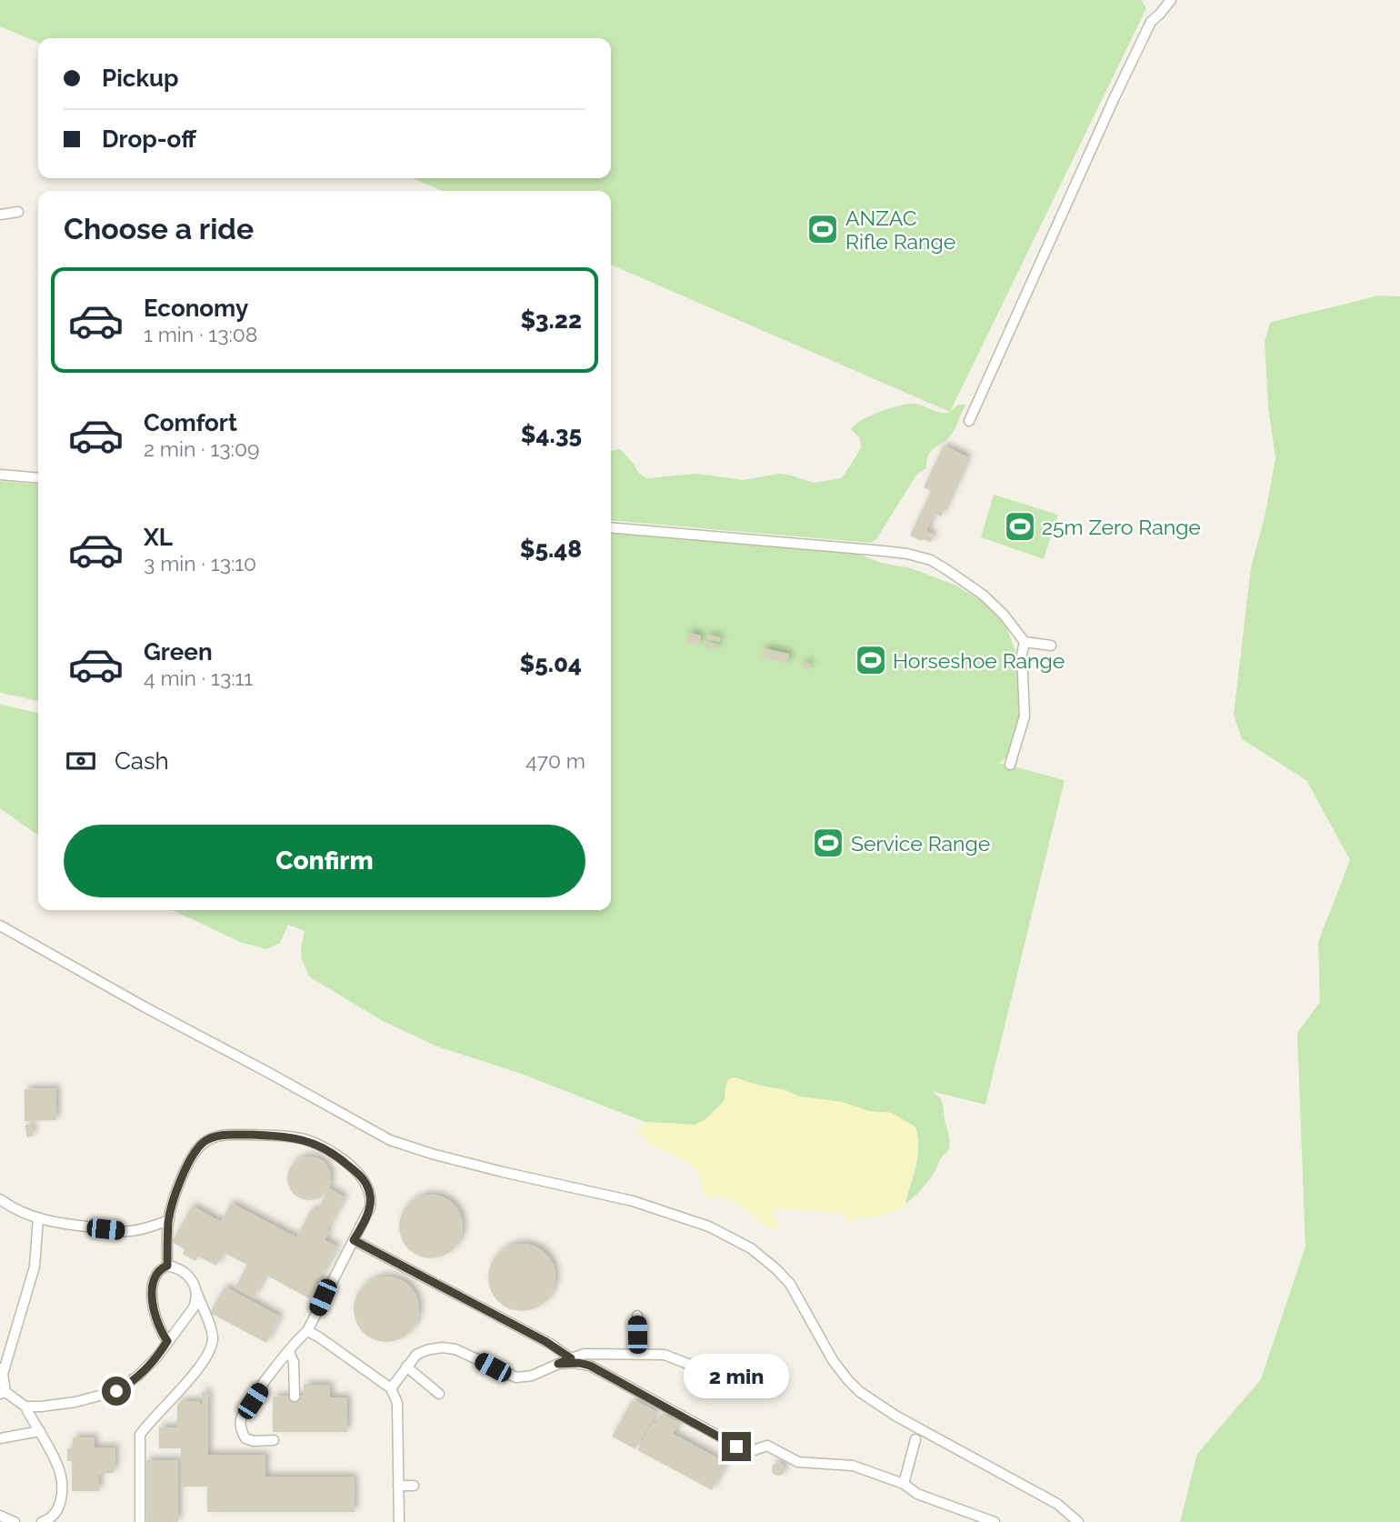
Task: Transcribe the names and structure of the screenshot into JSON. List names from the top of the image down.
{
  "places": {
    "sports": [
      "ANZAC Rifle Range",
      "25m Zero Range",
      "Horseshoe Range",
      "Service Range"
    ]
  },
  "page": {
    "banner": ["Pickup", "Drop-off"],
    "heading": "Choose a ride",
    "list": [
      {
        "name": "Economy",
        "note": "1 min · 13:08",
        "value": "$3.22"
      },
      {
        "name": "Comfort",
        "note": "2 min · 13:09",
        "value": "$4.35"
      },
      {
        "name": "XL",
        "note": "3 min · 13:10",
        "value": "$5.48"
      },
      {
        "name": "Green",
        "note": "4 min · 13:11",
        "value": "$5.04"
      }
    ],
    "pay": ["Cash", "470 m"],
    "buttons": "Confirm",
    "bubble": "2 min"
  }
}
